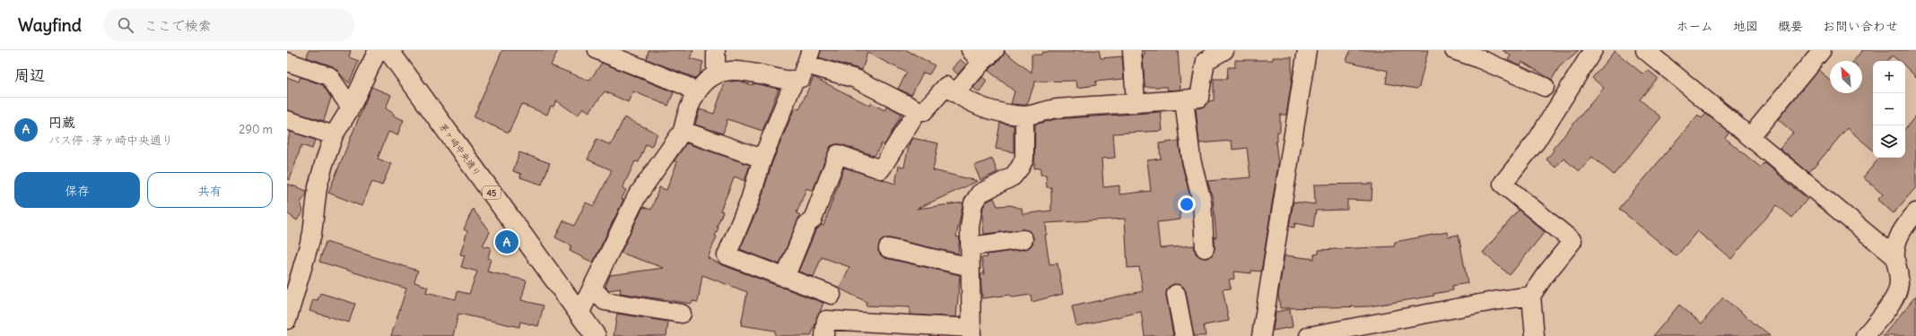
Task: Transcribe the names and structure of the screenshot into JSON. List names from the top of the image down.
{
  "streets": {
    "main road": ["茅ヶ崎中央通り", "45"]
  },
  "north": "top left",
  "page": {
    "header": "Wayfind",
    "search": "ここで検索",
    "nav": [
      "ホーム",
      "地図",
      "概要",
      "お問い合わせ"
    ],
    "heading": "周辺",
    "map_buttons": ["+", "−"],
    "list": [
      {
        "mark": "A",
        "name": "円蔵",
        "note": "バス停 · 茅ヶ崎中央通り",
        "value": "290 m"
      }
    ],
    "buttons": ["保存", "共有"],
    "pins": "A"
  }
}
